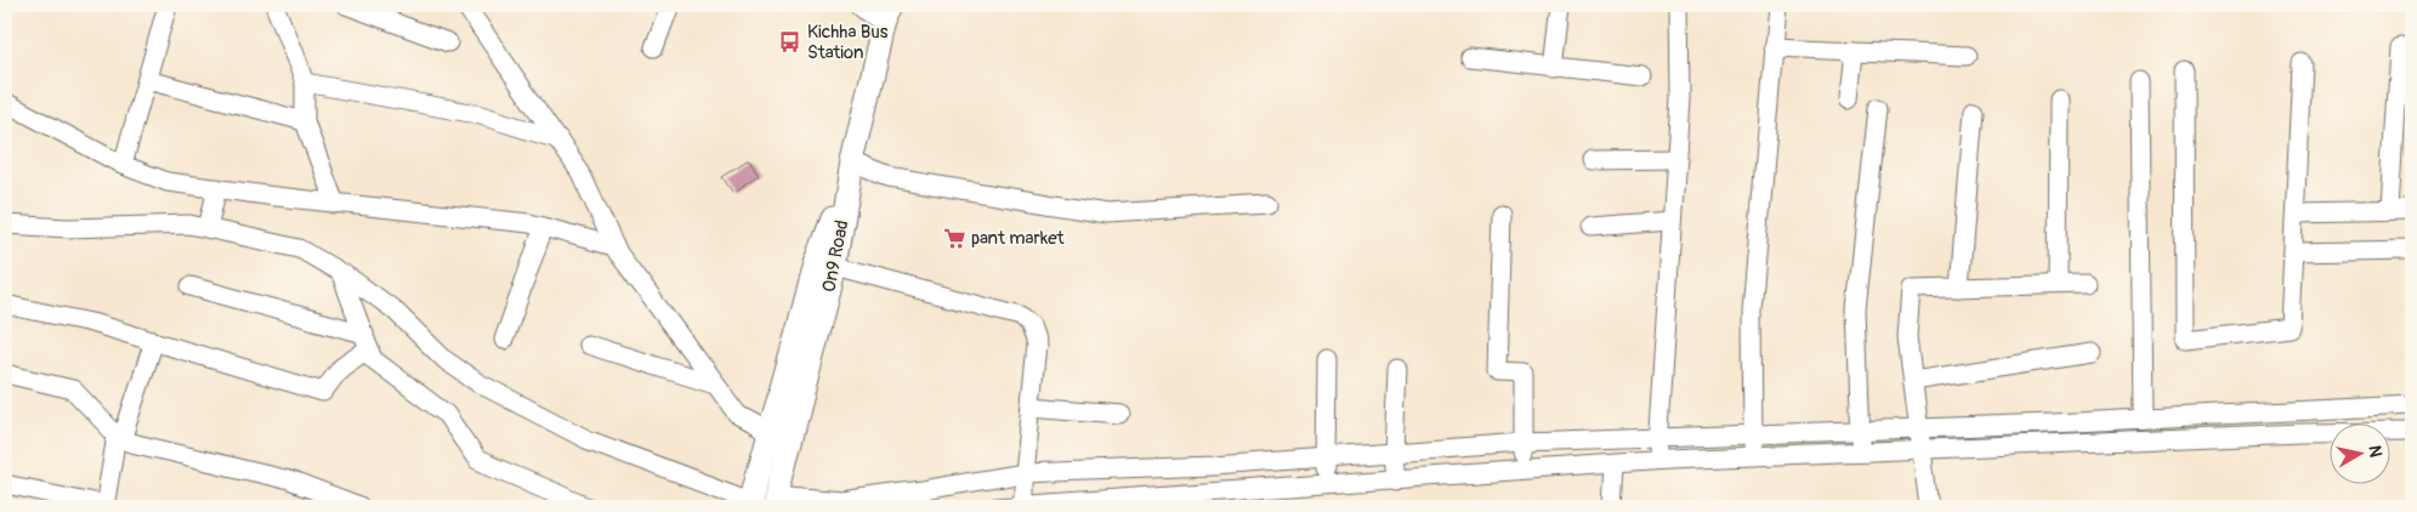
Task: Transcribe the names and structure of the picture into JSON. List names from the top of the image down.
{
  "streets": {
    "main road": ["On9 Road"]
  },
  "places": {
    "bus stop": ["Kichha Bus Station"],
    "supermarket": ["pant market"]
  },
  "north": "right"
}
